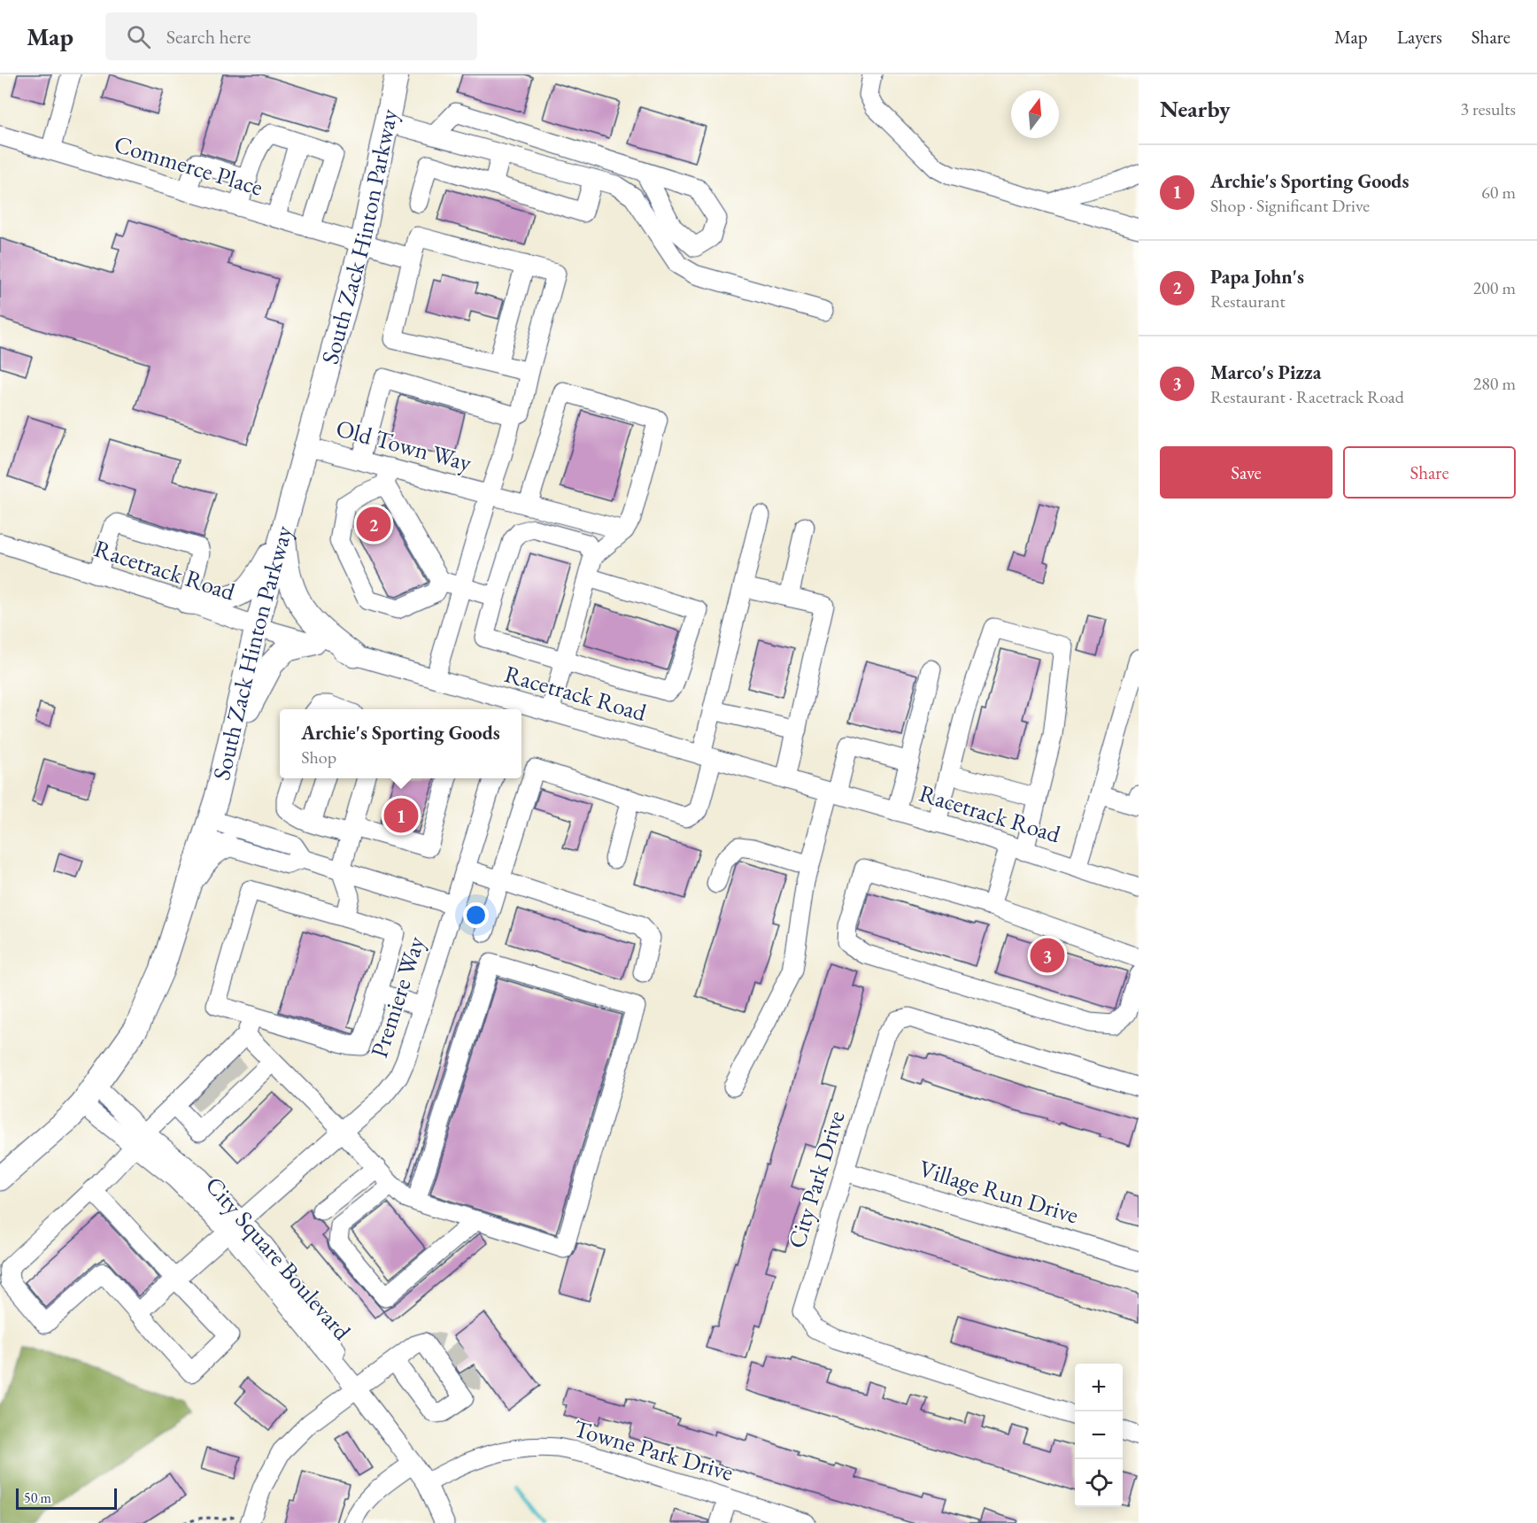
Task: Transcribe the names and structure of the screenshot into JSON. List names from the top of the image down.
{
  "streets": {
    "main road": ["South Zack Hinton Parkway"],
    "street": [
      "Commerce Place",
      "Old Town Way",
      "Racetrack Road",
      "Premiere Way",
      "City Park Drive",
      "Village Run Drive",
      "City Square Boulevard",
      "Towne Park Drive"
    ]
  },
  "crossings": [
    ["Commerce Place", "South Zack Hinton Parkway"],
    ["South Zack Hinton Parkway", "Old Town Way"],
    ["South Zack Hinton Parkway", "Racetrack Road"],
    ["South Zack Hinton Parkway", "City Square Boulevard"],
    ["Premiere Way", "City Square Boulevard"],
    ["City Park Drive", "Village Run Drive"],
    ["City Square Boulevard", "Towne Park Drive"]
  ],
  "scale_bar": "50 m",
  "north": "top",
  "page": {
    "header": "Map",
    "search": "Search here",
    "nav": ["Map", "Layers", "Share"],
    "heading": ["Nearby", "3 results"],
    "list": [
      {
        "mark": "1",
        "name": "Archie's Sporting Goods",
        "note": "Shop · Significant Drive",
        "value": "60 m"
      },
      {
        "mark": "2",
        "name": "Papa John's",
        "note": "Restaurant",
        "value": "200 m"
      },
      {
        "mark": "3",
        "name": "Marco's Pizza",
        "note": "Restaurant · Racetrack Road",
        "value": "280 m"
      }
    ],
    "buttons": ["Save", "Share"],
    "pins": ["2", "1", "3"],
    "popup": ["Archie's Sporting Goods", "Shop"],
    "map_buttons": ["+", "−"],
    "scale": "50 m"
  }
}
